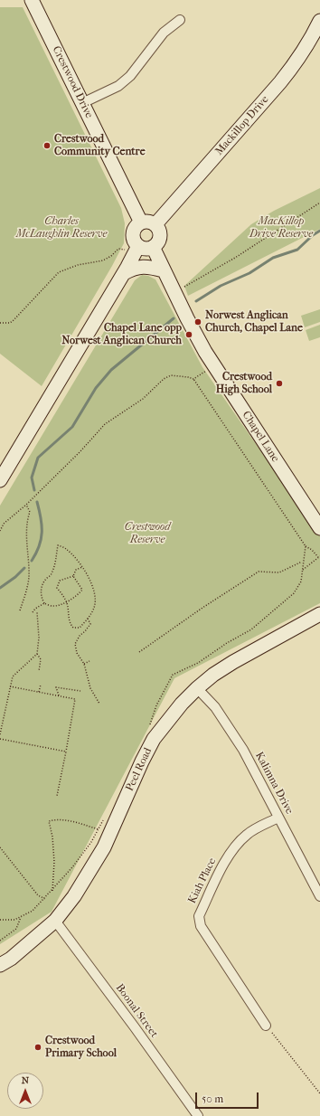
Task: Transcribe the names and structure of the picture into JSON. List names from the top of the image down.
{
  "streets": {
    "street": [
      "Crestwood Drive",
      "Mackillop Drive",
      "Chapel Lane",
      "Peel Road",
      "Kalimna Drive",
      "Kiah Place",
      "Boonal Street"
    ]
  },
  "crossings": [
    ["Crestwood Drive", "Mackillop Drive"],
    ["Crestwood Drive", "Chapel Lane"],
    ["Mackillop Drive", "Chapel Lane"],
    ["Peel Road", "Kalimna Drive"],
    ["Peel Road", "Boonal Street"],
    ["Kalimna Drive", "Kiah Place"]
  ],
  "parks": ["Charles McLaughlin Reserve", "MacKillop Drive Reserve", "Crestwood Reserve"],
  "places": [
    "Crestwood Community Centre",
    "Norwest Anglican Church, Chapel Lane",
    "Chapel Lane opp Norwest Anglican Church",
    "Crestwood High School",
    "Crestwood Primary School"
  ],
  "scale_bar": "50 m",
  "north": "top"
}
